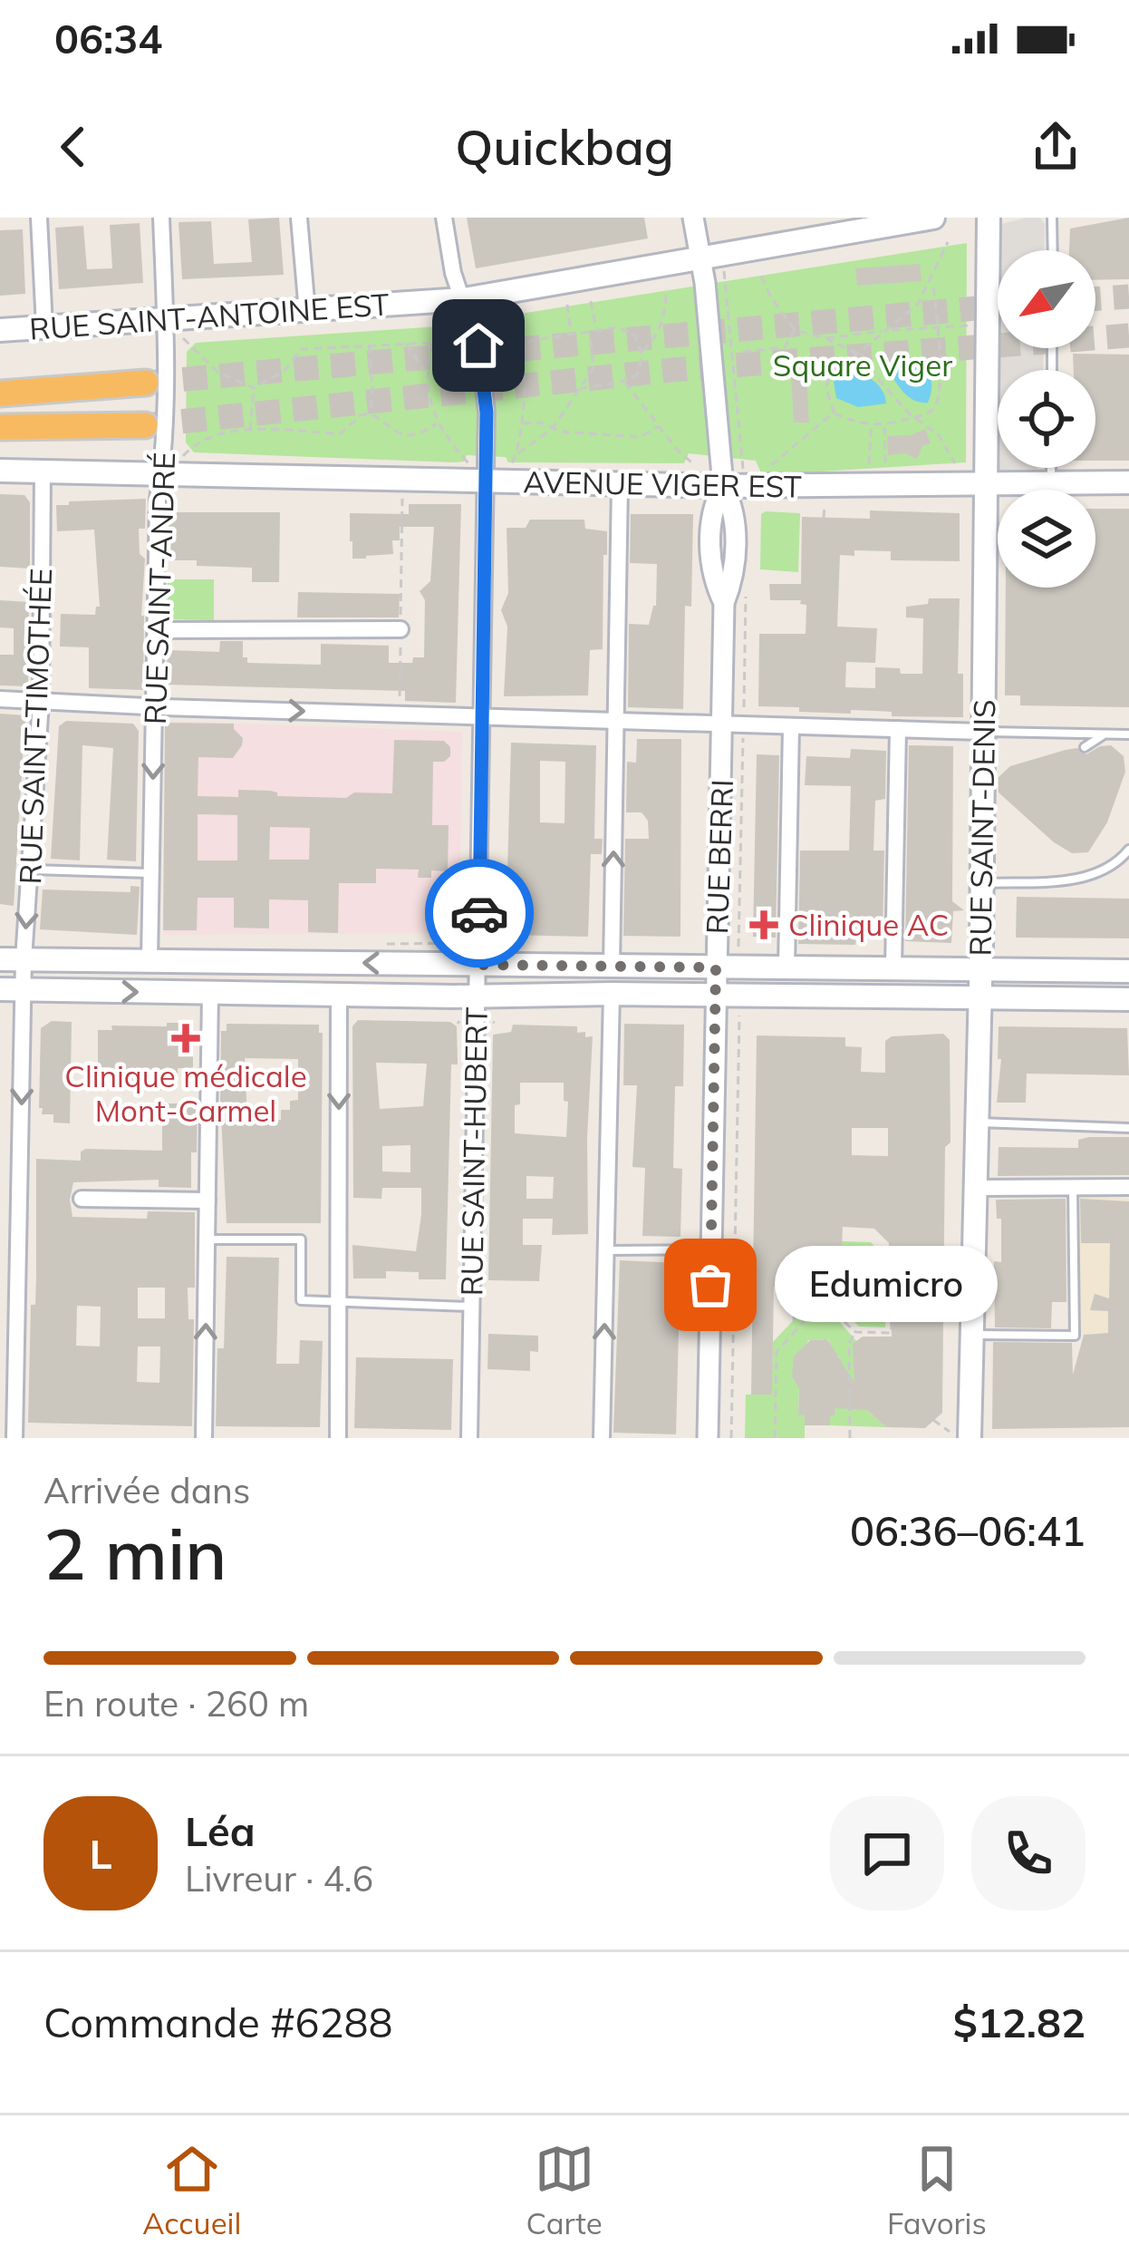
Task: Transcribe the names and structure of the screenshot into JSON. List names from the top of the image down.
{
  "streets": {
    "main road": ["RUE SAINT-ANTOINE EST", "AVENUE VIGER EST", "RUE SAINT-DENIS"],
    "street": [
      "RUE SAINT-ANDRÉ",
      "RUE SAINT-TIMOTHÉE",
      "RUE BERRI",
      "RUE SAINT-HUBERT"
    ]
  },
  "crossings": [
    ["RUE SAINT-ANTOINE EST", "RUE SAINT-ANDRÉ"],
    ["RUE SAINT-ANTOINE EST", "RUE BERRI"],
    ["RUE SAINT-ANTOINE EST", "RUE SAINT-HUBERT"],
    ["AVENUE VIGER EST", "RUE SAINT-ANDRÉ"],
    ["AVENUE VIGER EST", "RUE SAINT-TIMOTHÉE"],
    ["AVENUE VIGER EST", "RUE SAINT-DENIS"],
    ["AVENUE VIGER EST", "RUE BERRI"],
    ["AVENUE VIGER EST", "RUE SAINT-HUBERT"]
  ],
  "one_way": ["RUE SAINT-TIMOTHÉE"],
  "parks": ["Square Viger"],
  "places": {
    "health": ["Clinique AC", "Clinique médicale Mont-Carmel"],
    "other": ["Edumicro"]
  },
  "north": "bottom left",
  "page": {
    "status": "06:34",
    "header": "Quickbag",
    "bubble": "Edumicro",
    "heading": ["2 min", "Arrivée dans", "06:36–06:41"],
    "panel": [
      "Léa",
      "Livreur · 4.6",
      "Commande #6288",
      "$12.82"
    ],
    "bar": "En route · 260 m",
    "round": "L",
    "tabs": ["Accueil", "Carte", "Favoris"]
  }
}
